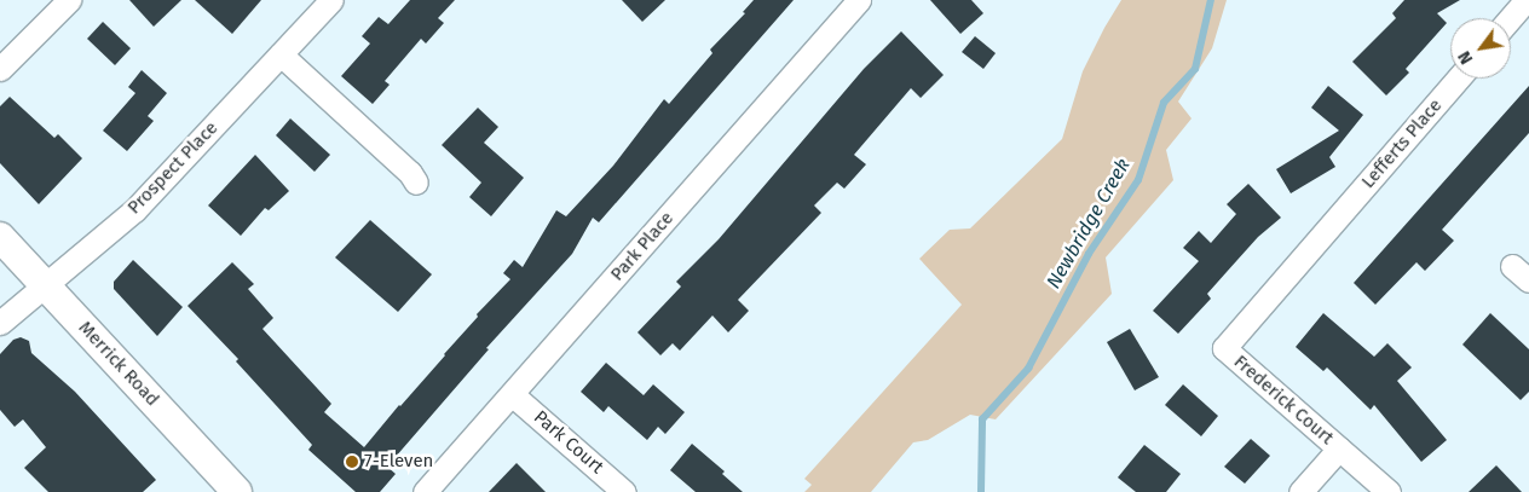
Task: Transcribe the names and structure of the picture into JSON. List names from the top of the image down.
{
  "streets": {
    "main road": ["Merrick Road"],
    "street": [
      "Lefferts Place",
      "Prospect Place",
      "Park Place",
      "Frederick Court",
      "Park Court"
    ]
  },
  "crossings": [
    ["Lefferts Place", "Frederick Court"],
    ["Prospect Place", "Merrick Road"],
    ["Park Place", "Park Court"]
  ],
  "water": ["Newbridge Creek"],
  "places": ["7-Eleven"],
  "north": "bottom left"
}
